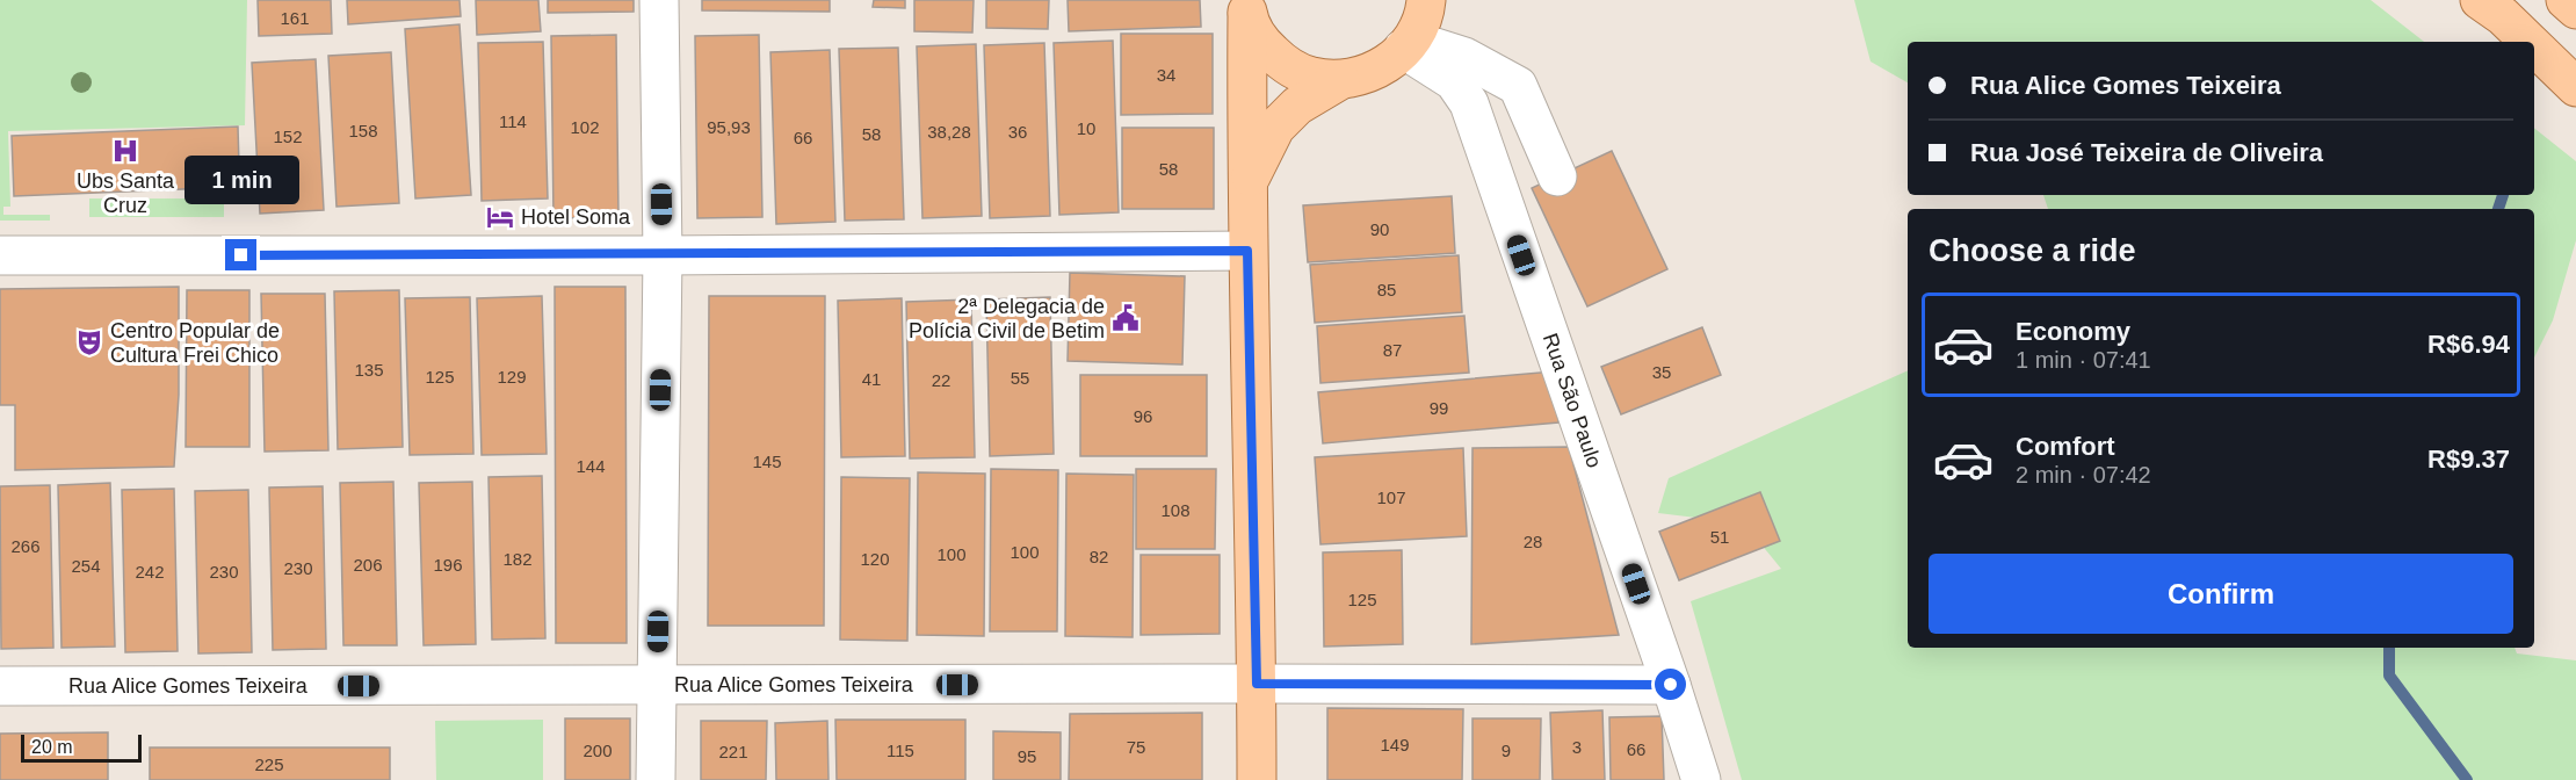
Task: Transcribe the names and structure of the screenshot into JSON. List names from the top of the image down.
{
  "streets": {
    "street": ["Rua São Paulo", "Rua Alice Gomes Teixeira"]
  },
  "crossings": [
    ["Rua São Paulo", "Rua Alice Gomes Teixeira"]
  ],
  "places": {
    "hospital": ["Ubs Santa Cruz"],
    "hotel": ["Hotel Soma"],
    "public building": ["2ª Delegacia de Polícia Civil de Betim"],
    "theatre": ["Centro Popular de Cultura Frei Chico"]
  },
  "house_numbers": [
    "161",
    "34",
    "114",
    "102",
    "95,93",
    "10",
    "158",
    "38,28",
    "36",
    "58",
    "152",
    "66",
    "58",
    "90",
    "85",
    "87",
    "135",
    "35",
    "125",
    "129",
    "55",
    "41",
    "22",
    "99",
    "96",
    "145",
    "144",
    "107",
    "108",
    "51",
    "28",
    "266",
    "100",
    "100",
    "82",
    "182",
    "120",
    "206",
    "196",
    "254",
    "230",
    "242",
    "230",
    "125",
    "149",
    "75",
    "3",
    "66",
    "200",
    "115",
    "9",
    "221",
    "95",
    "225"
  ],
  "scale_bar": "20 m",
  "page": {
    "banner": ["Rua Alice Gomes Teixeira", "Rua José Teixeira de Oliveira"],
    "bubble": "1 min",
    "heading": "Choose a ride",
    "list": [
      {
        "name": "Economy",
        "note": "1 min · 07:41",
        "value": "R$6.94"
      },
      {
        "name": "Comfort",
        "note": "2 min · 07:42",
        "value": "R$9.37"
      }
    ],
    "buttons": "Confirm",
    "scale": "20 m"
  }
}
